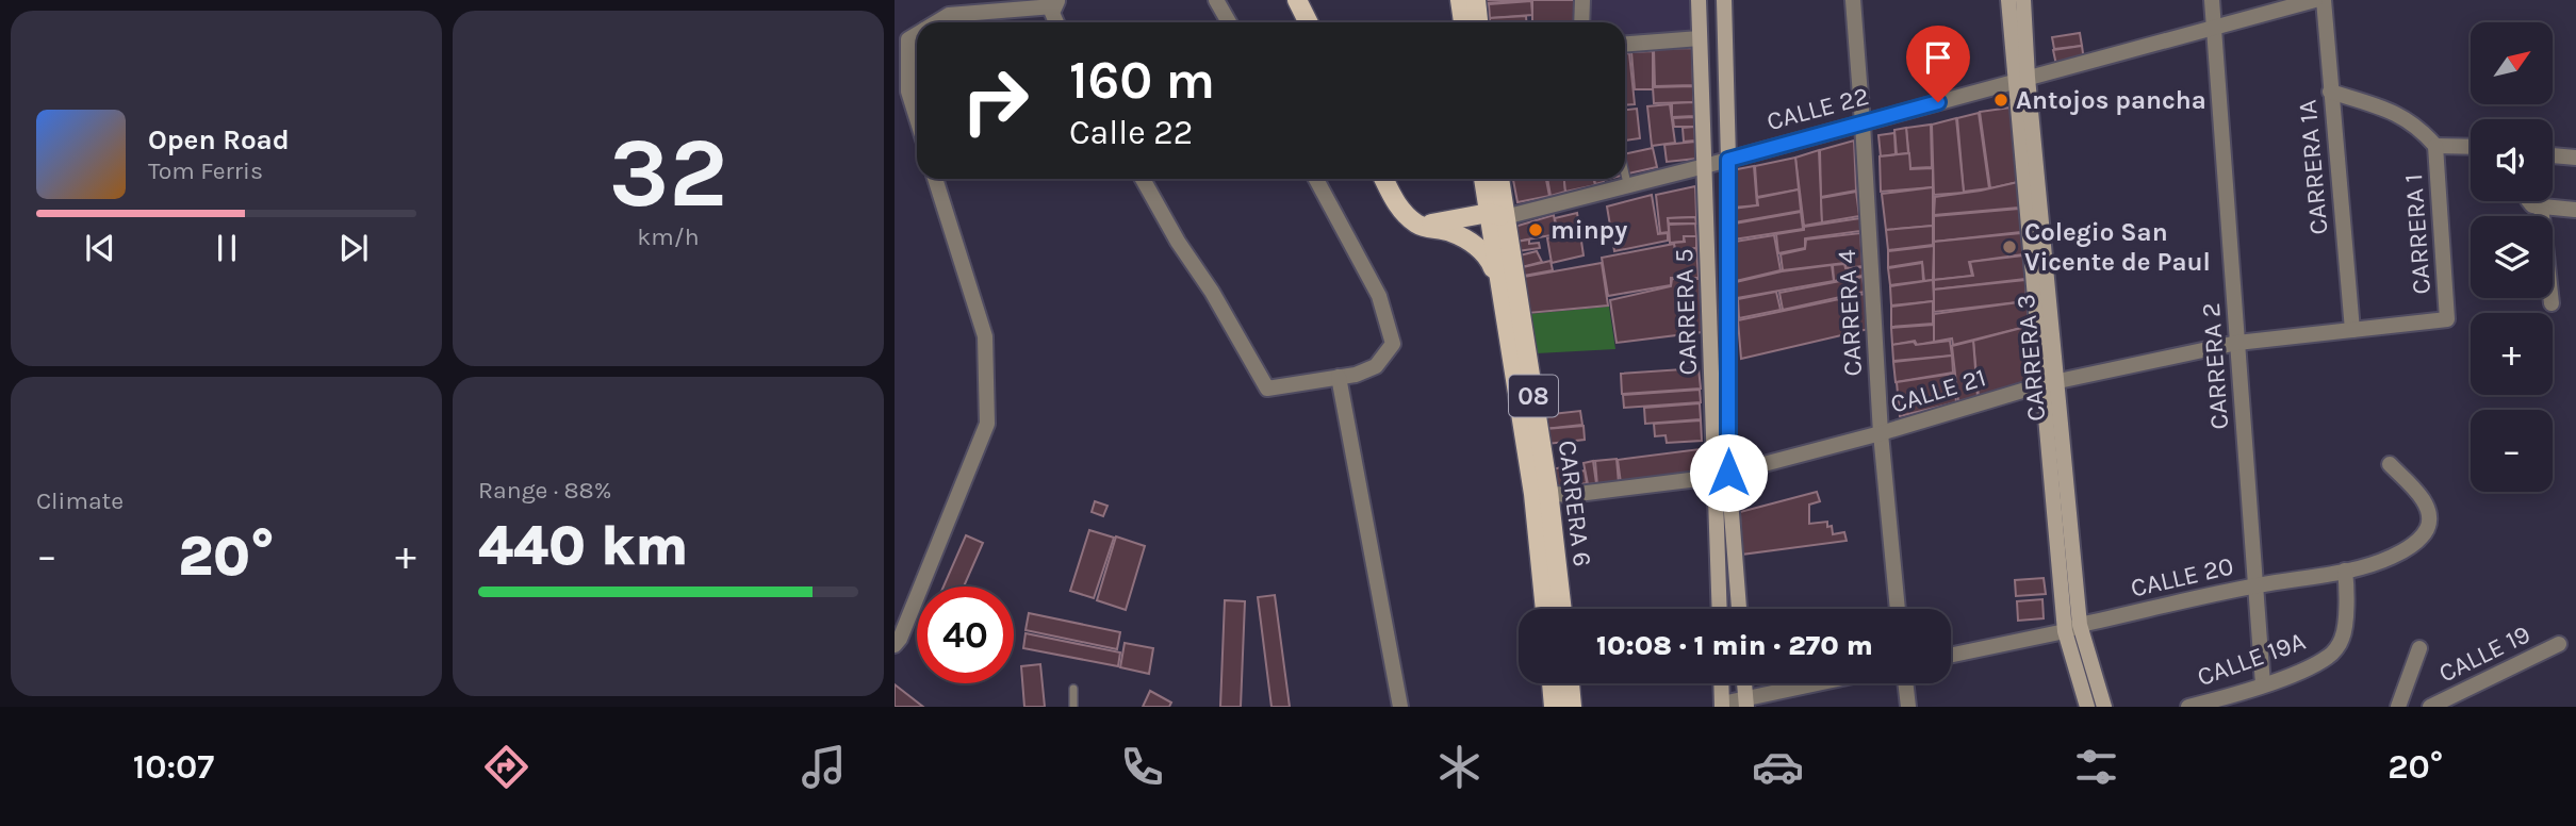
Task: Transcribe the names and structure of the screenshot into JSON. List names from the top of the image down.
{
  "streets": {
    "main road": ["CALLE 22", "08", "CARRERA 6"],
    "street": [
      "CARRERA 1A",
      "CARRERA 1",
      "CARRERA 5",
      "CARRERA 4",
      "CARRERA 3",
      "CARRERA 2",
      "CALLE 21",
      "CALLE 20",
      "CALLE 19",
      "CALLE 19A"
    ]
  },
  "crossings": [
    ["CALLE 22", "CARRERA 5"],
    ["CALLE 22", "CARRERA 4"],
    ["CALLE 22", "CARRERA 3"],
    ["CALLE 22", "CARRERA 2"],
    ["CALLE 22", "CARRERA 6"],
    ["CARRERA 1A", "CALLE 21"],
    ["CARRERA 1", "CALLE 21"],
    ["CARRERA 5", "CALLE 21"],
    ["CARRERA 4", "CALLE 21"],
    ["CARRERA 3", "CALLE 21"],
    ["CARRERA 3", "CALLE 20"],
    ["CARRERA 2", "CALLE 21"],
    ["CARRERA 2", "CALLE 20"],
    ["CARRERA 2", "CALLE 19A"],
    ["CALLE 21", "CARRERA 6"],
    ["CALLE 20", "CALLE 19A"]
  ],
  "places": ["Antojos pancha", "minpy", "Colegio San Vicente de Paul"],
  "north": "top right",
  "page": {
    "tile": [
      ["32", "km/h"],
      "Climate",
      ["Range · 88%", "440 km"]
    ],
    "map_buttons": ["+", "−"],
    "turn": ["160 m", "Calle 22"],
    "song": ["Open Road", "Tom Ferris"],
    "heat": ["−", "20°", "+"],
    "limit": "40",
    "trip": "10:08 · 1 min · 270 m",
    "tabs": ["10:07", "20°"]
  }
}
